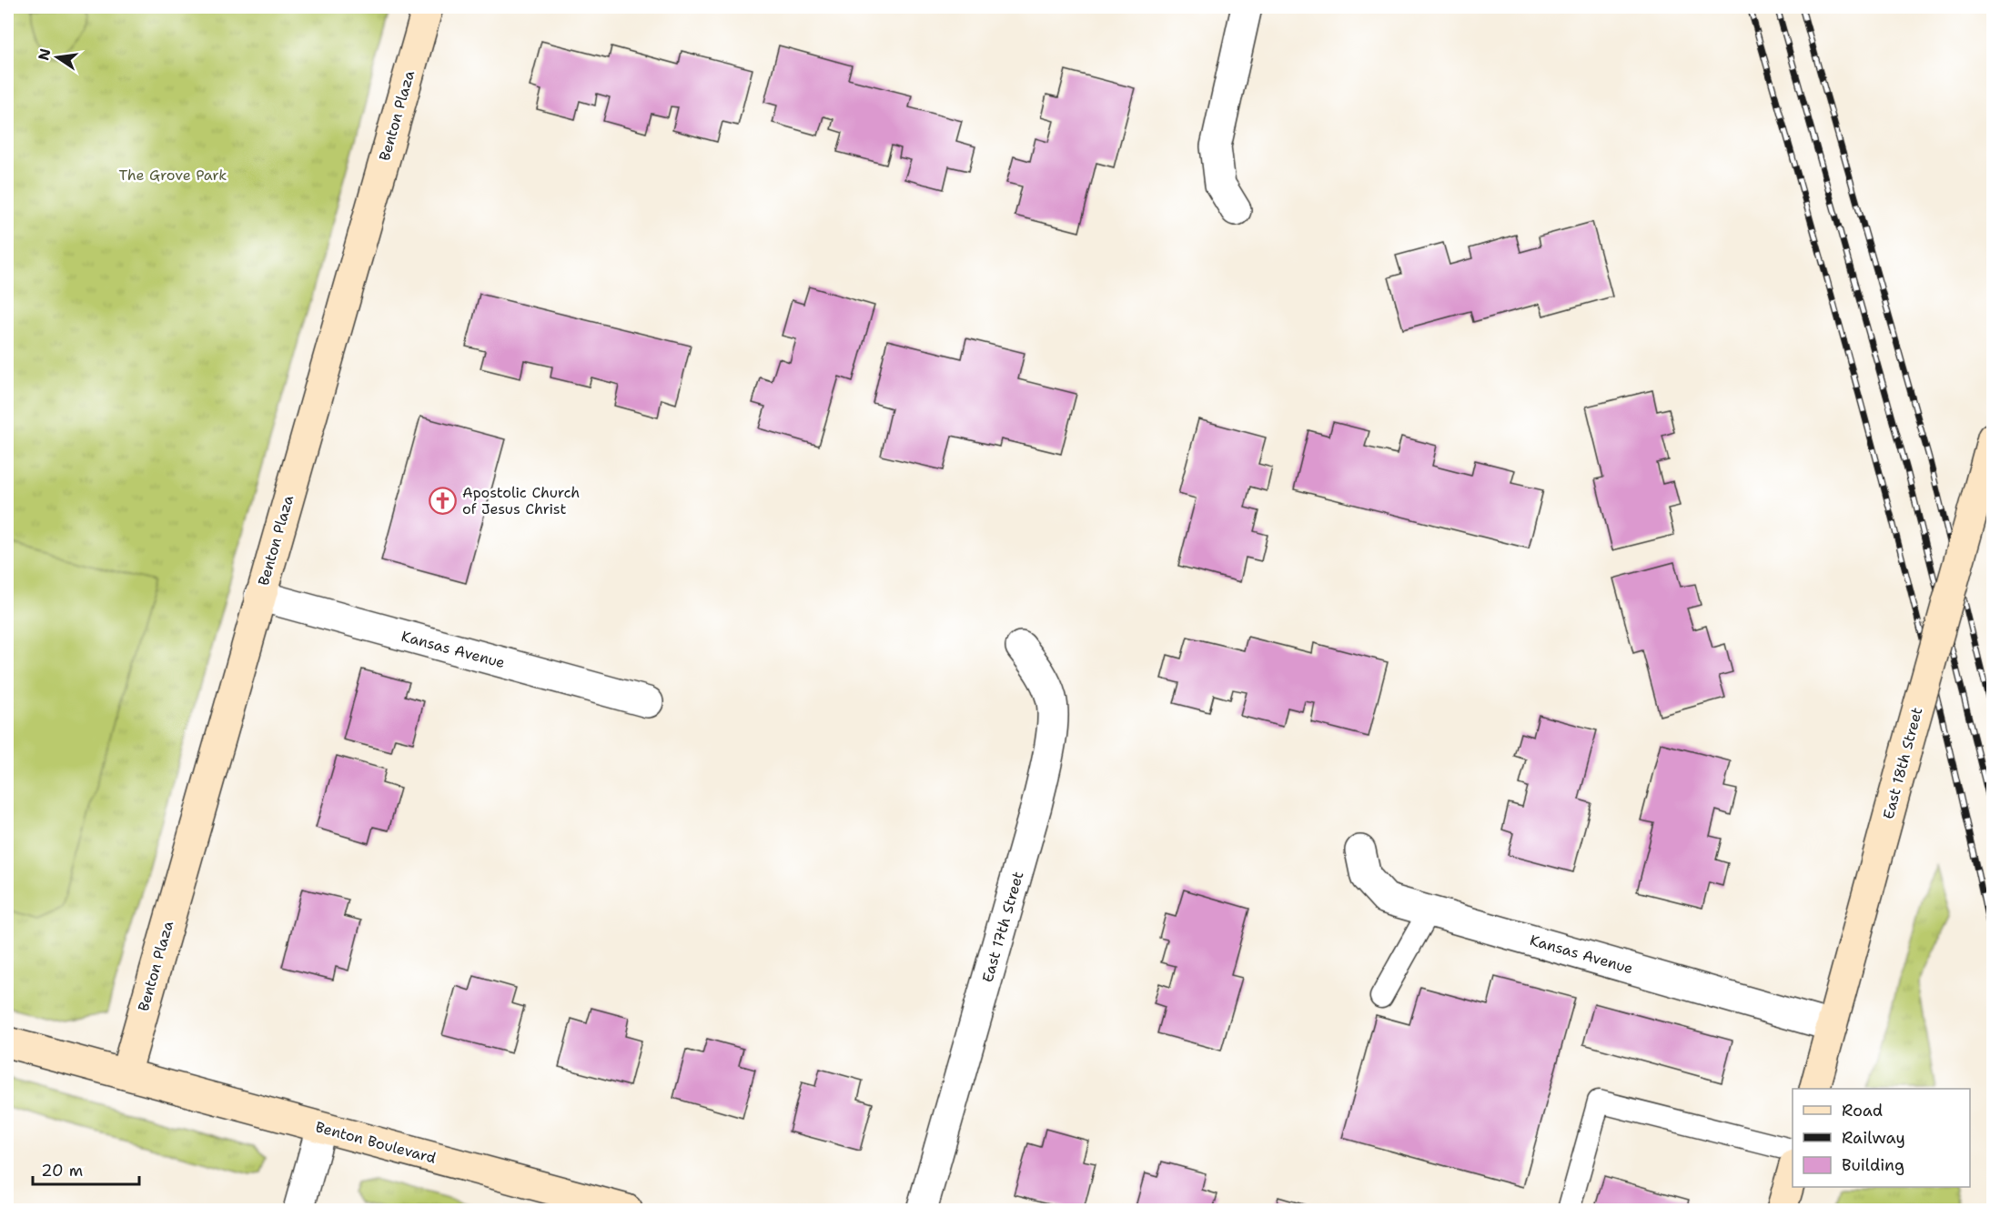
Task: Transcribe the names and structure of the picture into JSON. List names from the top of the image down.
{
  "streets": {
    "street": [
      "Benton Plaza",
      "Kansas Avenue",
      "East 18th Street",
      "East 17th Street",
      "Benton Boulevard"
    ]
  },
  "crossings": [
    ["Benton Plaza", "Kansas Avenue"],
    ["Benton Plaza", "Benton Boulevard"],
    ["Kansas Avenue", "East 18th Street"]
  ],
  "parks": ["The Grove Park"],
  "places": {
    "church": ["Apostolic Church of Jesus Christ"]
  },
  "legend": ["Road", "Railway", "Building"],
  "scale_bar": "20 m",
  "north": "left"
}
